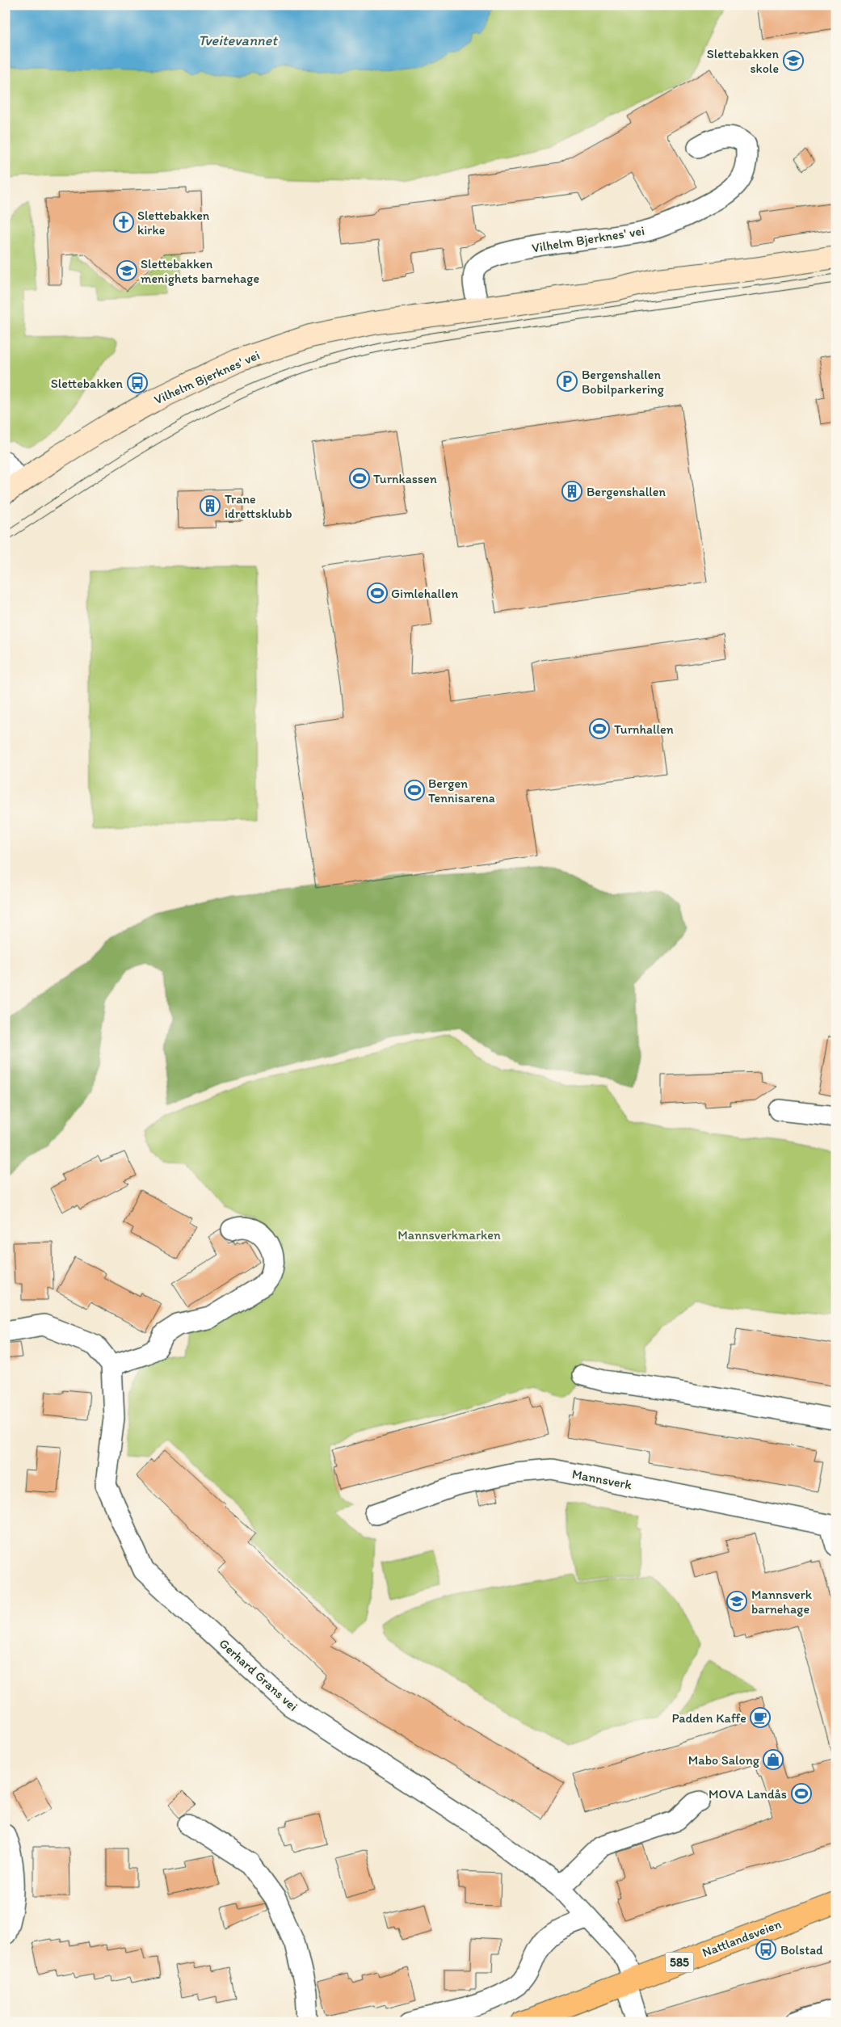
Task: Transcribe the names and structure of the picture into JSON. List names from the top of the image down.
{
  "streets": {
    "main road": ["Vilhelm Bjerknes' vei", "Nattlandsveien", "585"],
    "street": ["Mannsverk", "Gerhard Grans vei"]
  },
  "crossings": [
    ["Gerhard Grans vei", "Nattlandsveien"]
  ],
  "water": ["Tveitevannet"],
  "parks": ["Mannsverkmarken"],
  "places": {
    "school or university": ["Slettebakken skole", "Slettebakken menighets barnehage", "Mannsverk barnehage"],
    "church": ["Slettebakken kirke"],
    "parking": ["Bergenshallen Bobilparkering"],
    "bus stop": ["Slettebakken", "Bolstad"],
    "sports": [
      "Turnkassen",
      "Gimlehallen",
      "Turnhallen",
      "Bergen Tennisarena",
      "MOVA Landås"
    ],
    "building": ["Bergenshallen", "Trane idrettsklubb"],
    "cafe": ["Padden Kaffe"],
    "shop": ["Mabo Salong"]
  }
}
